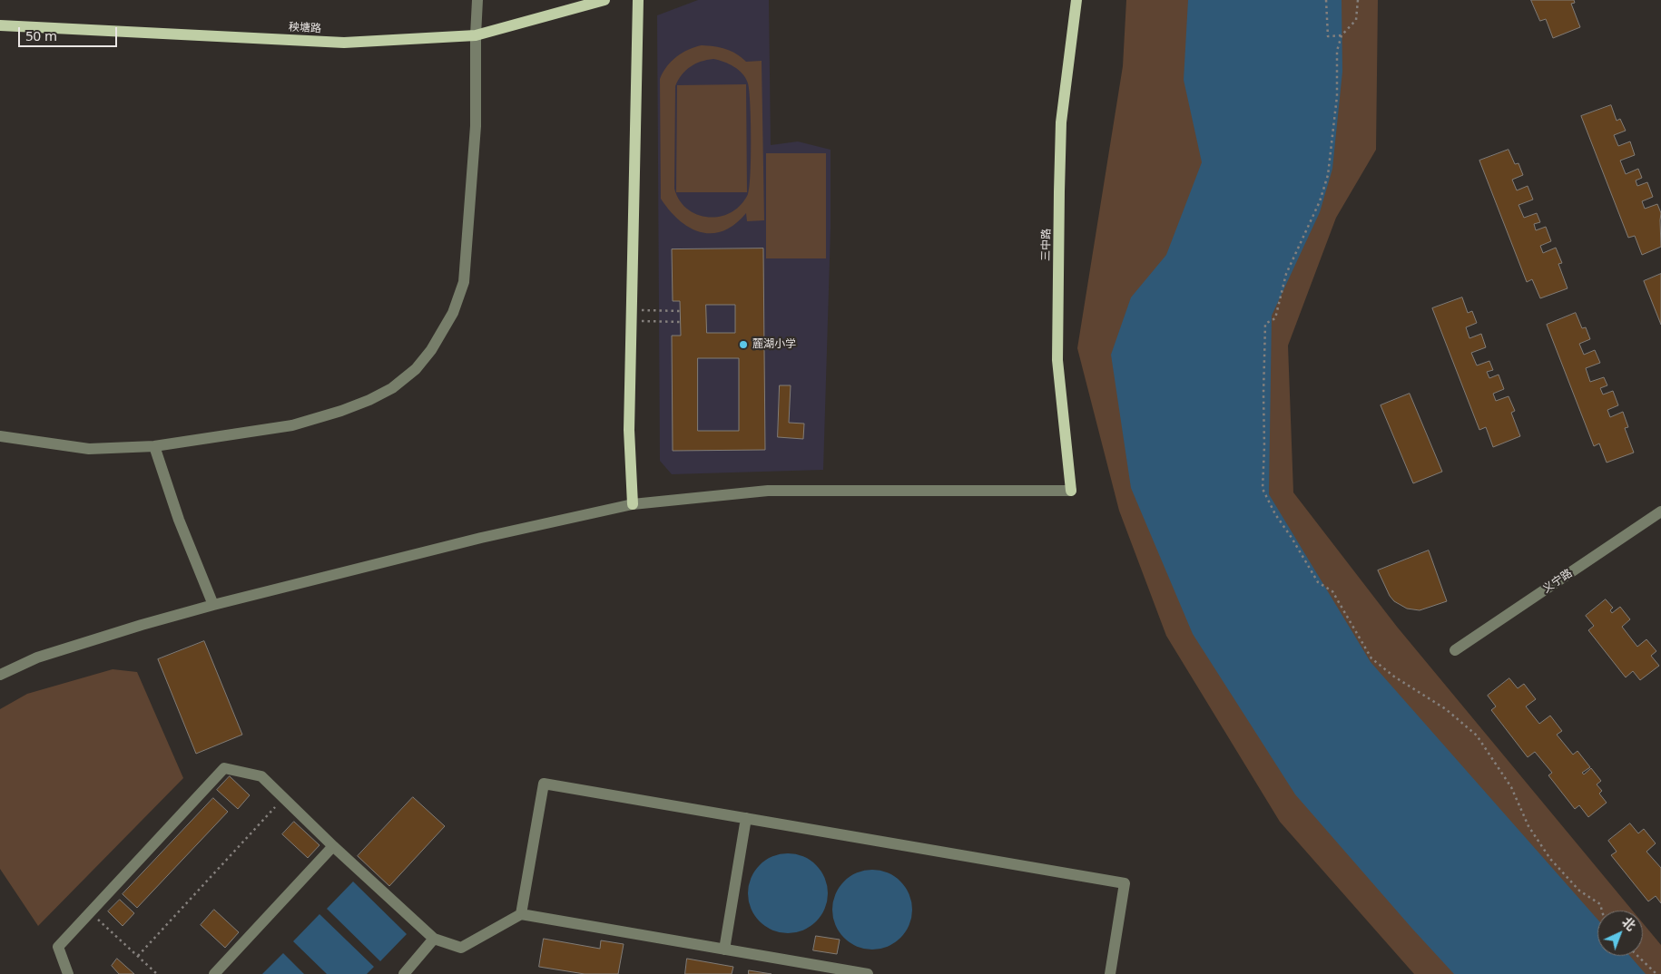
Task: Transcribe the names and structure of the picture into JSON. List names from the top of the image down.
{
  "streets": {
    "main road": ["秧塘路", "三中路"],
    "street": ["义宁路"]
  },
  "places": ["麓湖小学"],
  "scale_bar": "50 m",
  "north": "top right"
}
